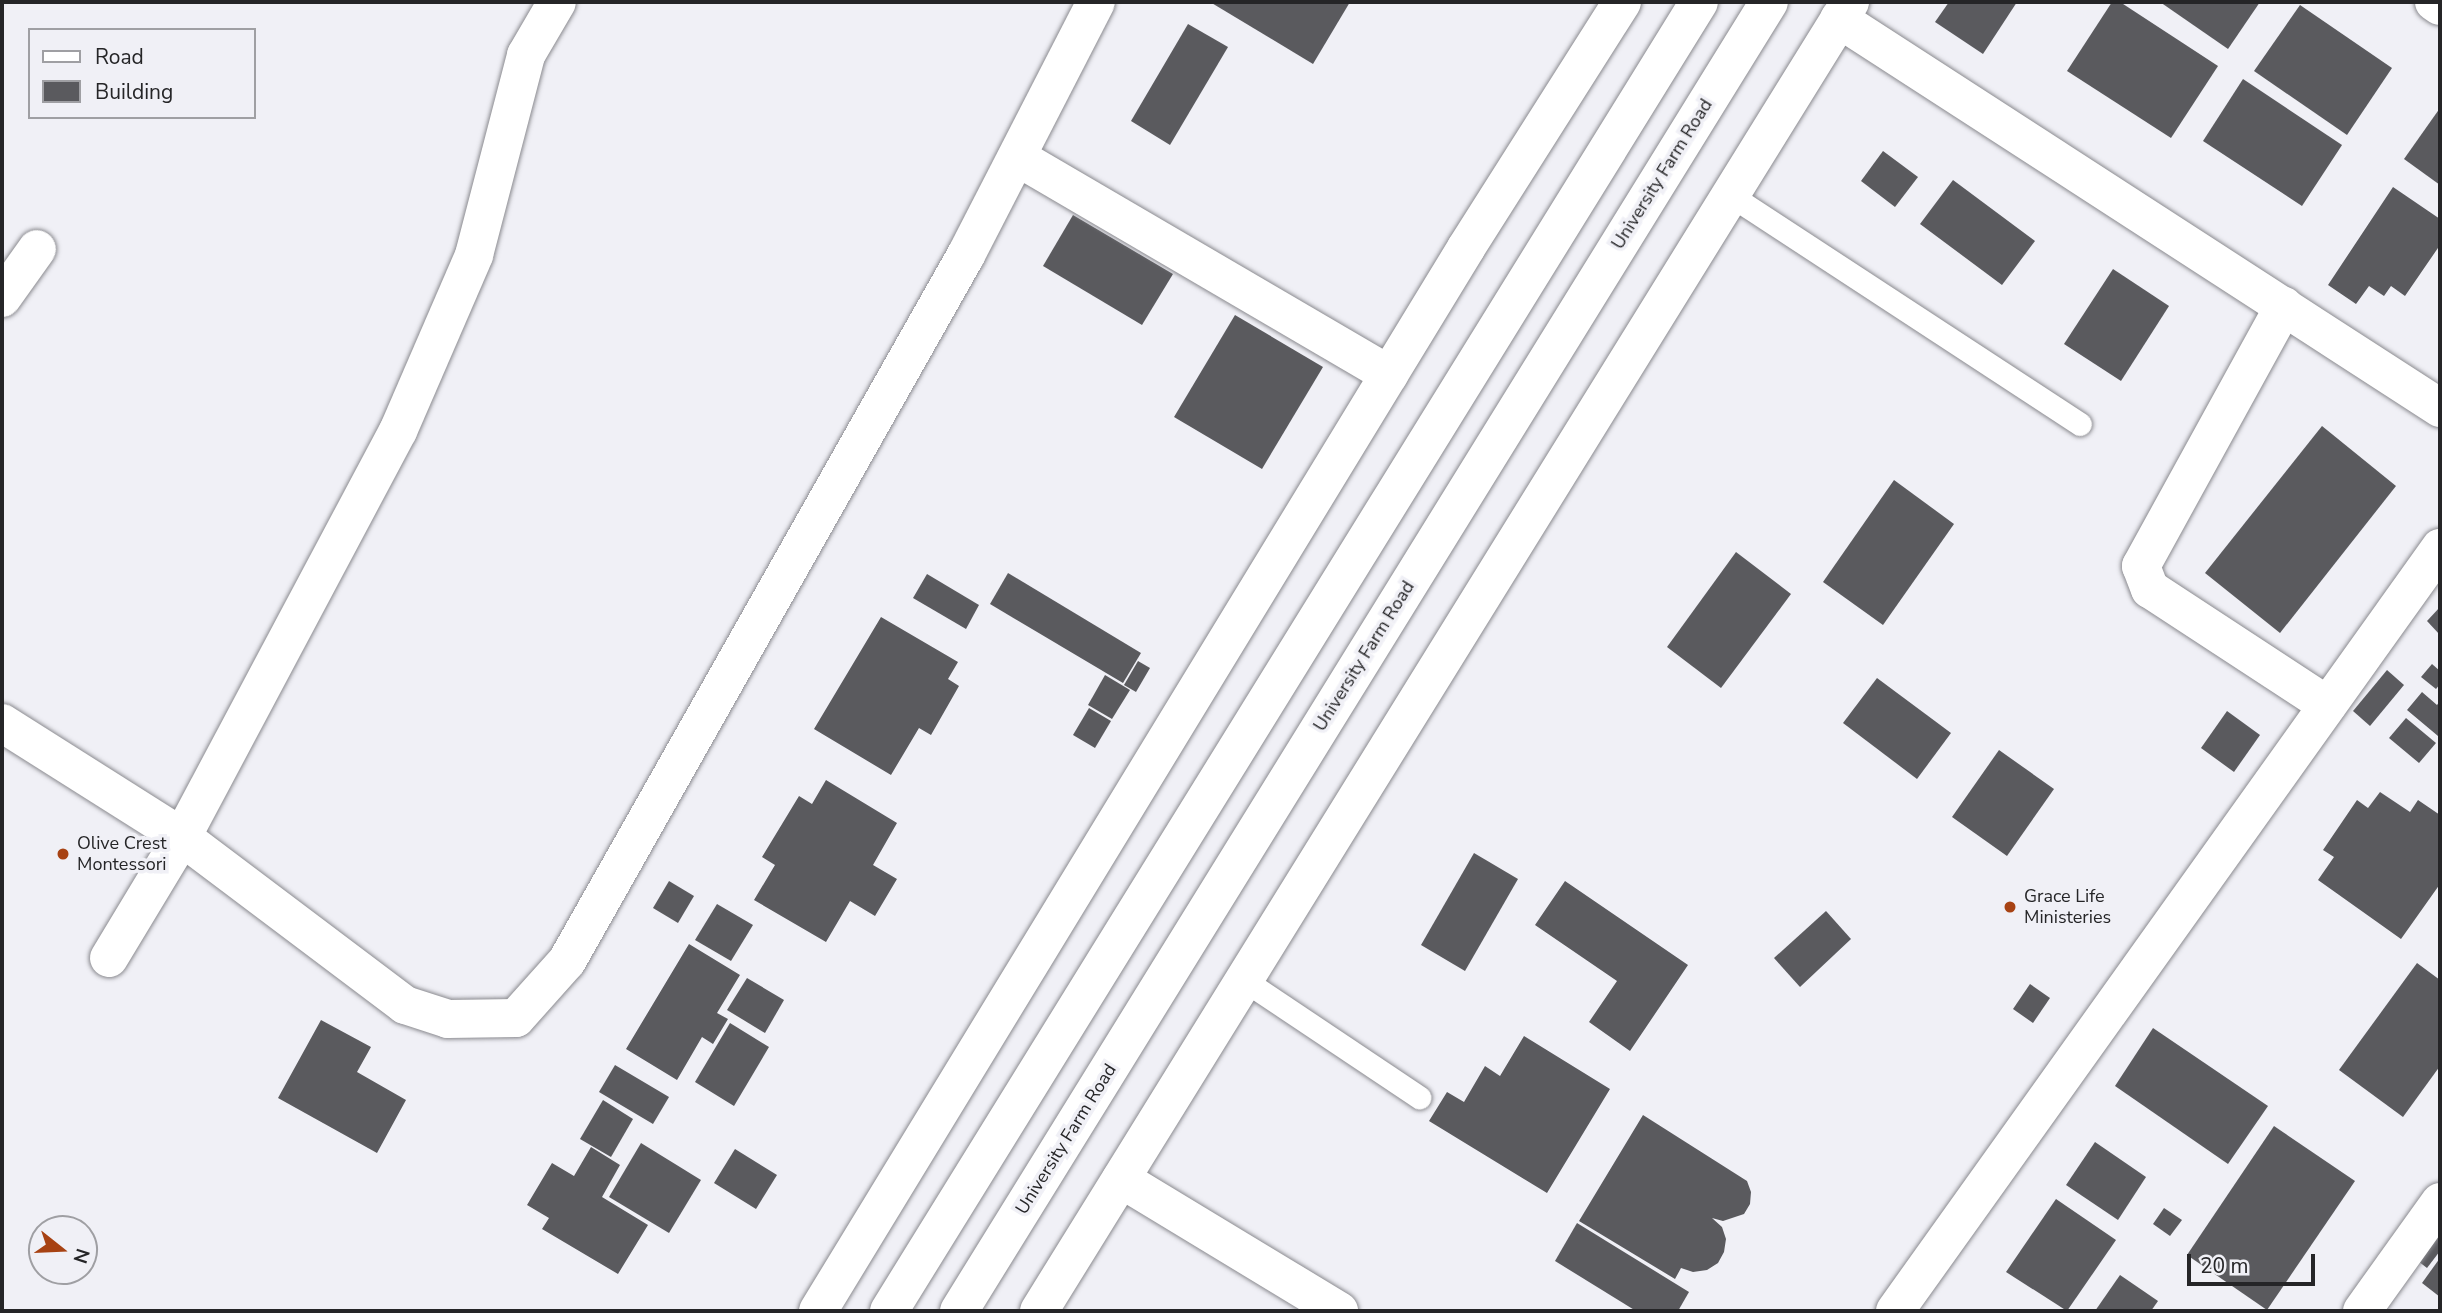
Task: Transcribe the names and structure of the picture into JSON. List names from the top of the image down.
{
  "streets": {
    "street": ["University Farm Road"]
  },
  "places": ["Olive Crest Montessori", "Grace Life Ministeries"],
  "legend": ["Road", "Building"],
  "scale_bar": "20 m",
  "north": "right"
}
